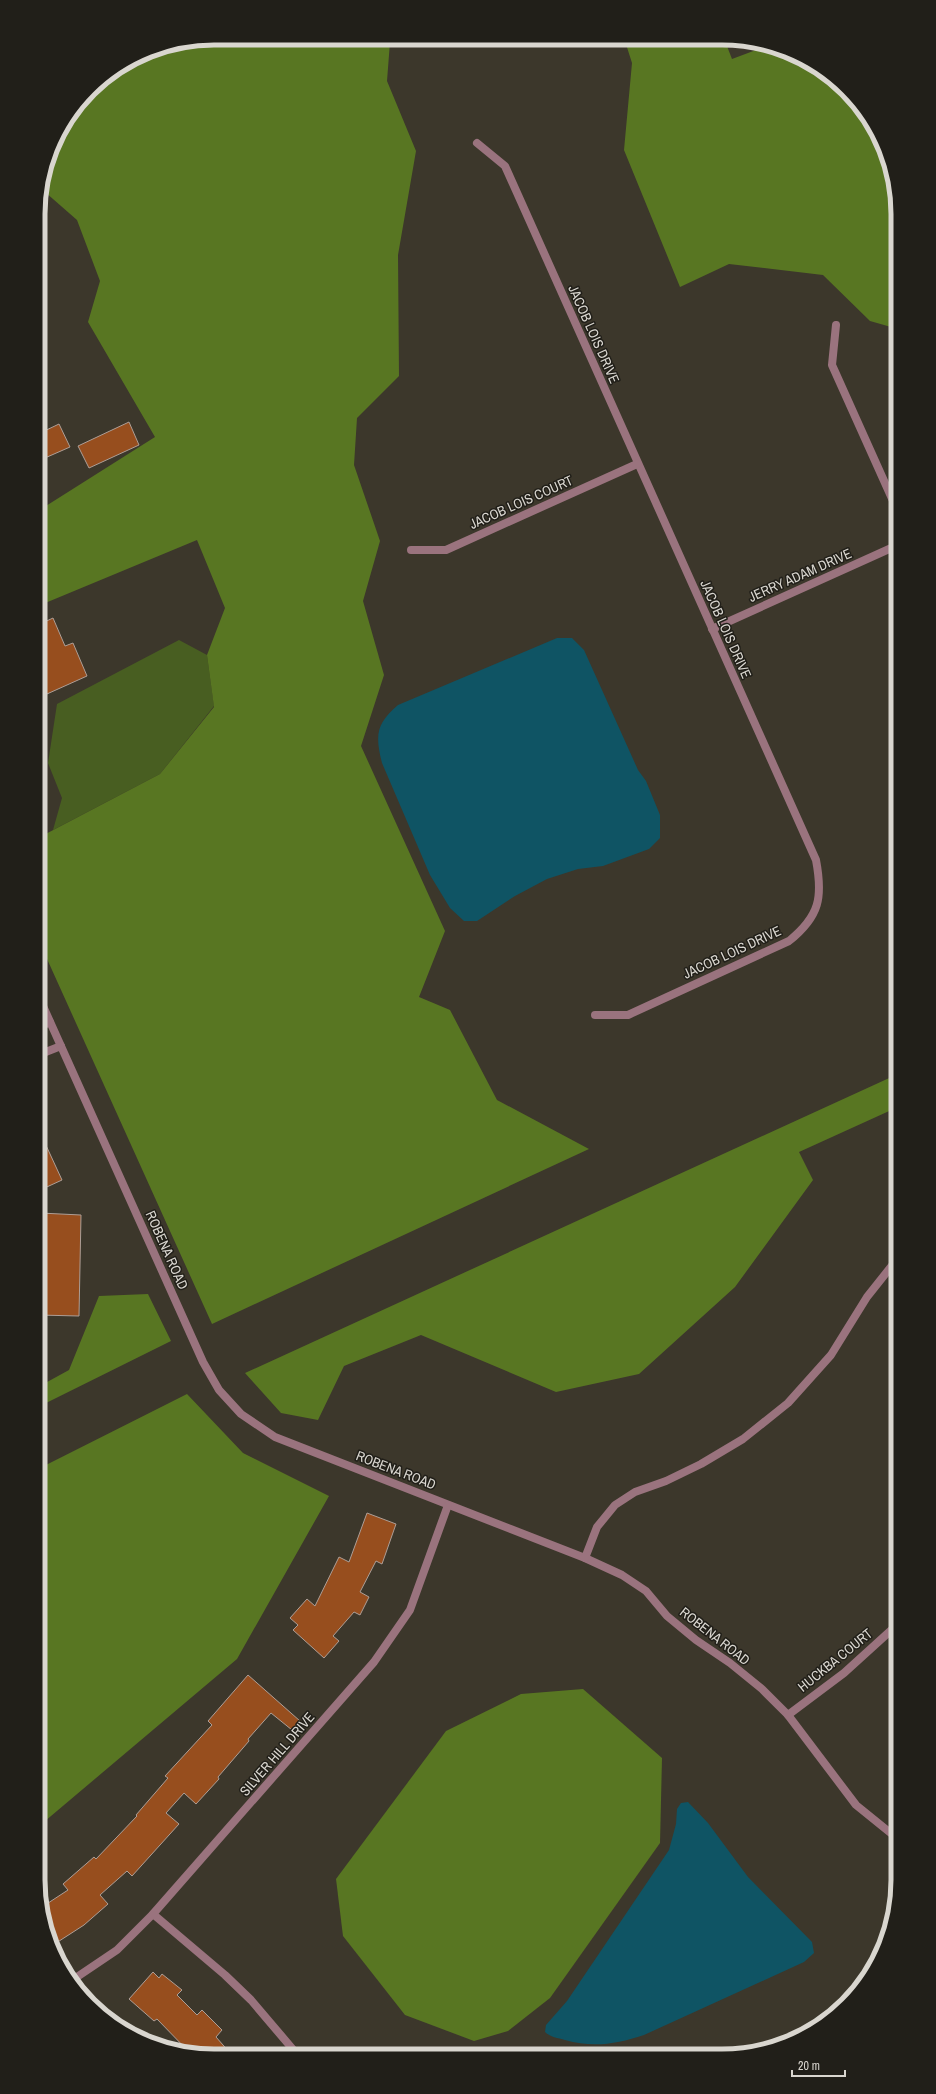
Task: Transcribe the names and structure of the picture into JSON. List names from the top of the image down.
{
  "streets": {
    "street": [
      "JACOB LOIS DRIVE",
      "JACOB LOIS COURT",
      "JERRY ADAM DRIVE",
      "ROBENA ROAD",
      "HUCKBA COURT",
      "SILVER HILL DRIVE"
    ]
  },
  "crossings": [
    ["JACOB LOIS DRIVE", "JACOB LOIS COURT"],
    ["JACOB LOIS DRIVE", "JERRY ADAM DRIVE"],
    ["ROBENA ROAD", "HUCKBA COURT"],
    ["ROBENA ROAD", "SILVER HILL DRIVE"]
  ],
  "scale_bar": "20 m"
}
